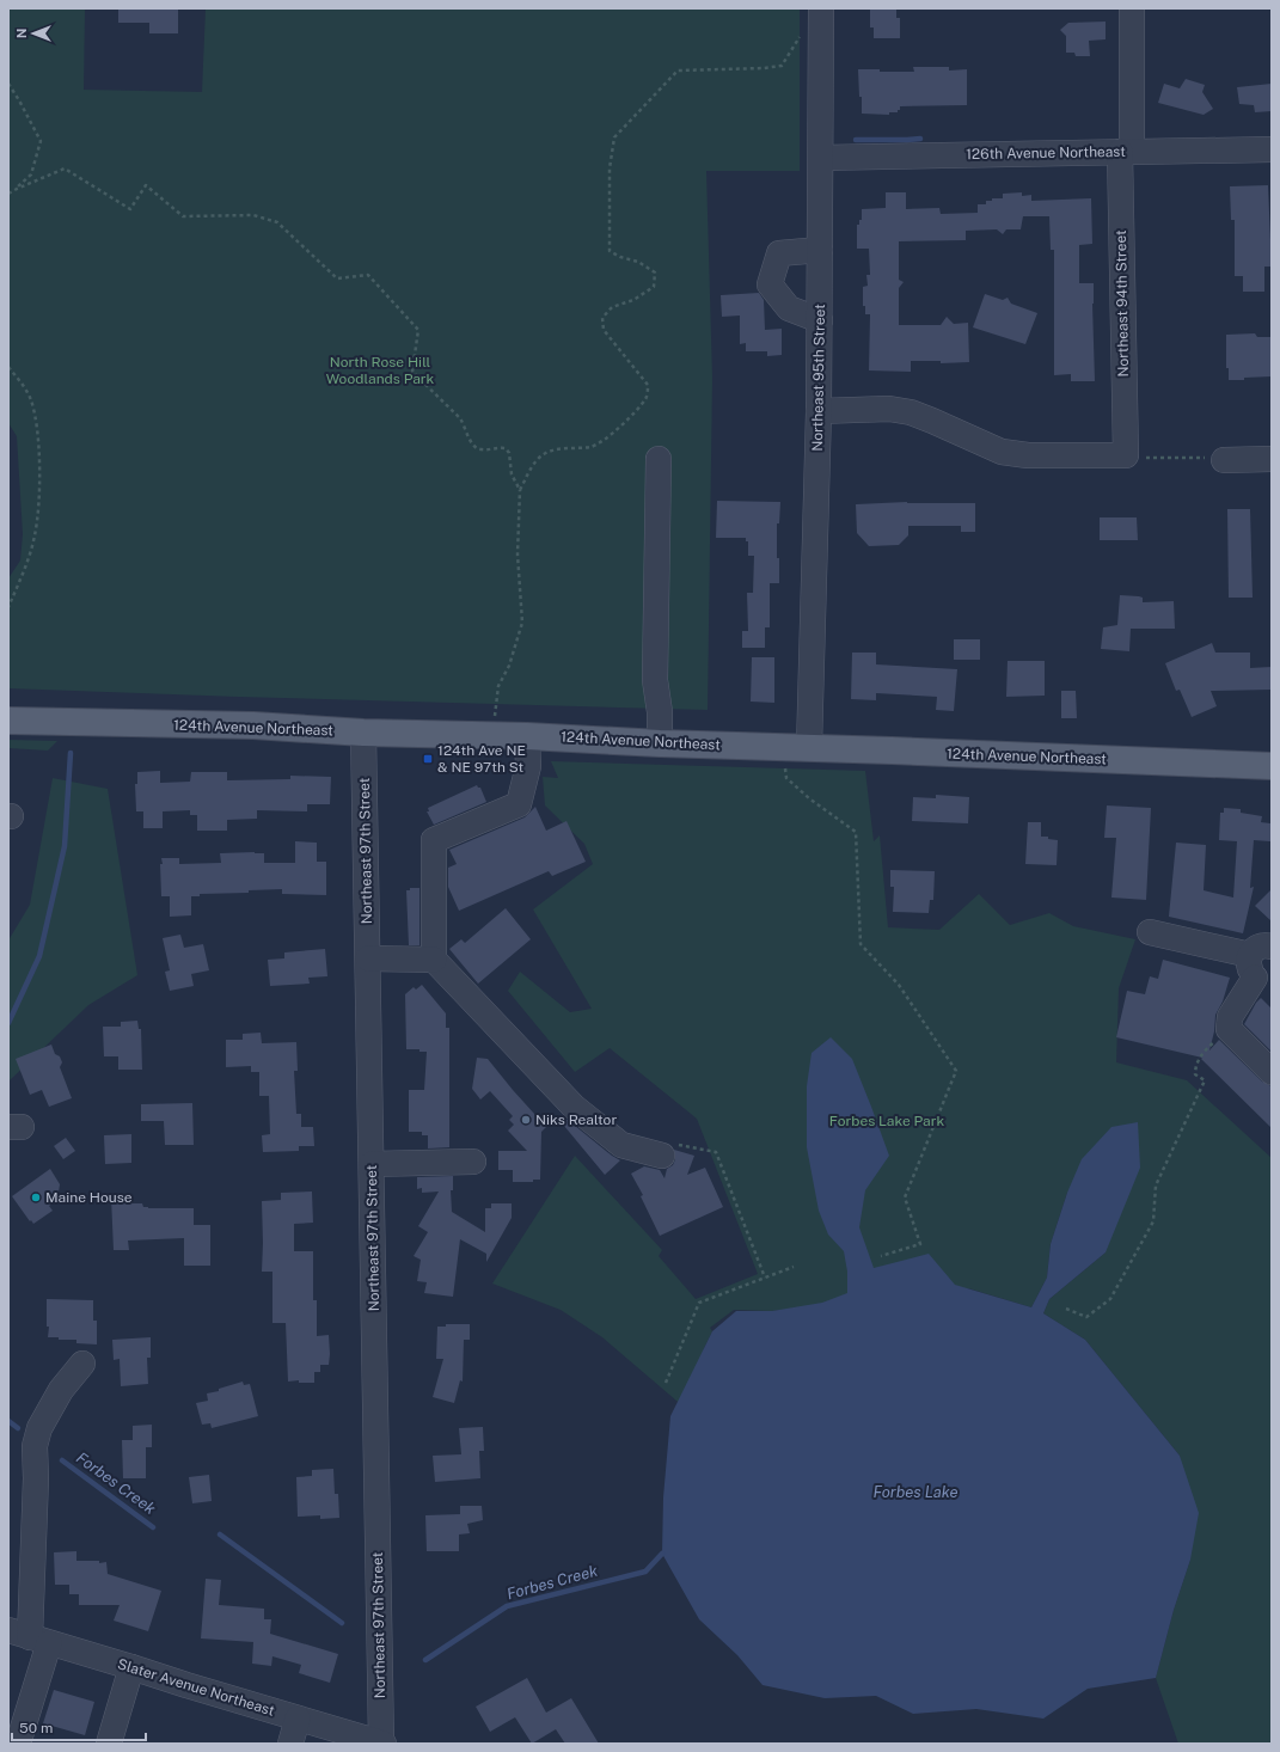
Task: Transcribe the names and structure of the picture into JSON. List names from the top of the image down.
{
  "streets": {
    "main road": ["124th Avenue Northeast"],
    "street": [
      "126th Avenue Northeast",
      "Northeast 94th Street",
      "Northeast 95th Street",
      "Northeast 97th Street",
      "Slater Avenue Northeast"
    ]
  },
  "crossings": [
    ["126th Avenue Northeast", "Northeast 94th Street"],
    ["126th Avenue Northeast", "Northeast 95th Street"],
    ["Northeast 95th Street", "124th Avenue Northeast"],
    ["124th Avenue Northeast", "Northeast 97th Street"],
    ["Northeast 97th Street", "Slater Avenue Northeast"]
  ],
  "water": ["Forbes Creek", "Forbes Lake"],
  "parks": ["North Rose Hill Woodlands Park", "Forbes Lake Park"],
  "places": {
    "transit": ["124th Ave NE & NE 97th St"],
    "other": ["Niks Realtor", "Maine House"]
  },
  "scale_bar": "50 m",
  "north": "left"
}
